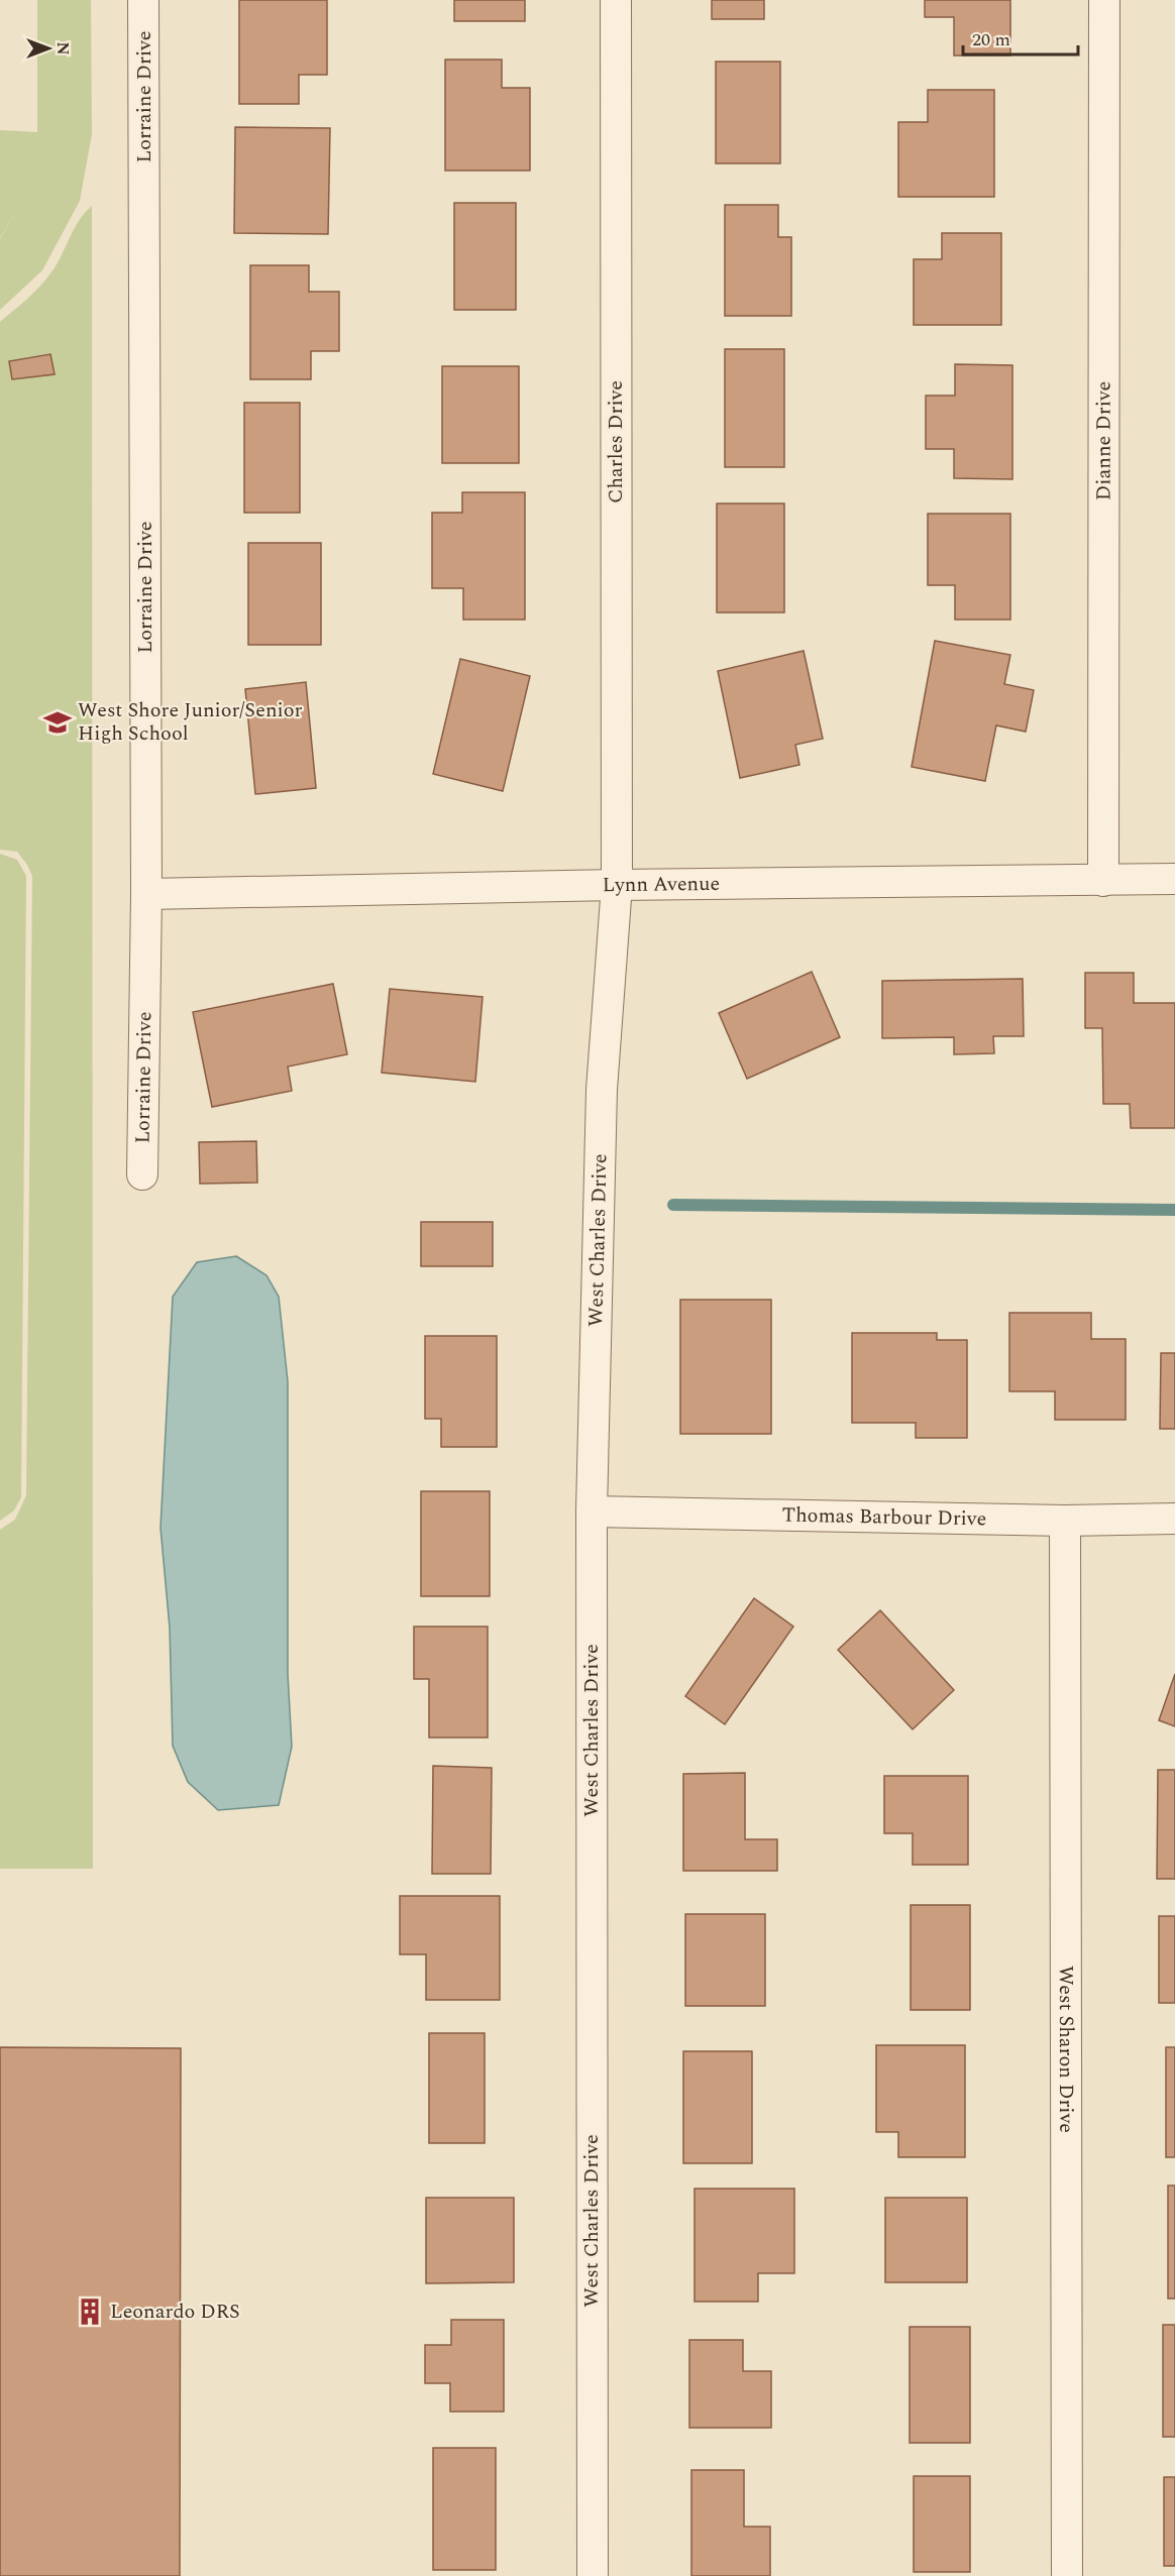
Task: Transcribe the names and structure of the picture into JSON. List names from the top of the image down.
{
  "streets": {
    "street": [
      "Lorraine Drive",
      "Dianne Drive",
      "Charles Drive",
      "Lynn Avenue",
      "West Charles Drive",
      "Thomas Barbour Drive",
      "West Sharon Drive"
    ]
  },
  "crossings": [
    ["Lorraine Drive", "Lynn Avenue"],
    ["Dianne Drive", "Lynn Avenue"],
    ["Charles Drive", "Lynn Avenue"],
    ["Charles Drive", "West Charles Drive"],
    ["Lynn Avenue", "West Charles Drive"],
    ["West Charles Drive", "Thomas Barbour Drive"],
    ["Thomas Barbour Drive", "West Sharon Drive"]
  ],
  "places": {
    "school or university": ["West Shore Junior/Senior High School"],
    "building": ["Leonardo DRS"]
  },
  "scale_bar": "20 m",
  "north": "right"
}
